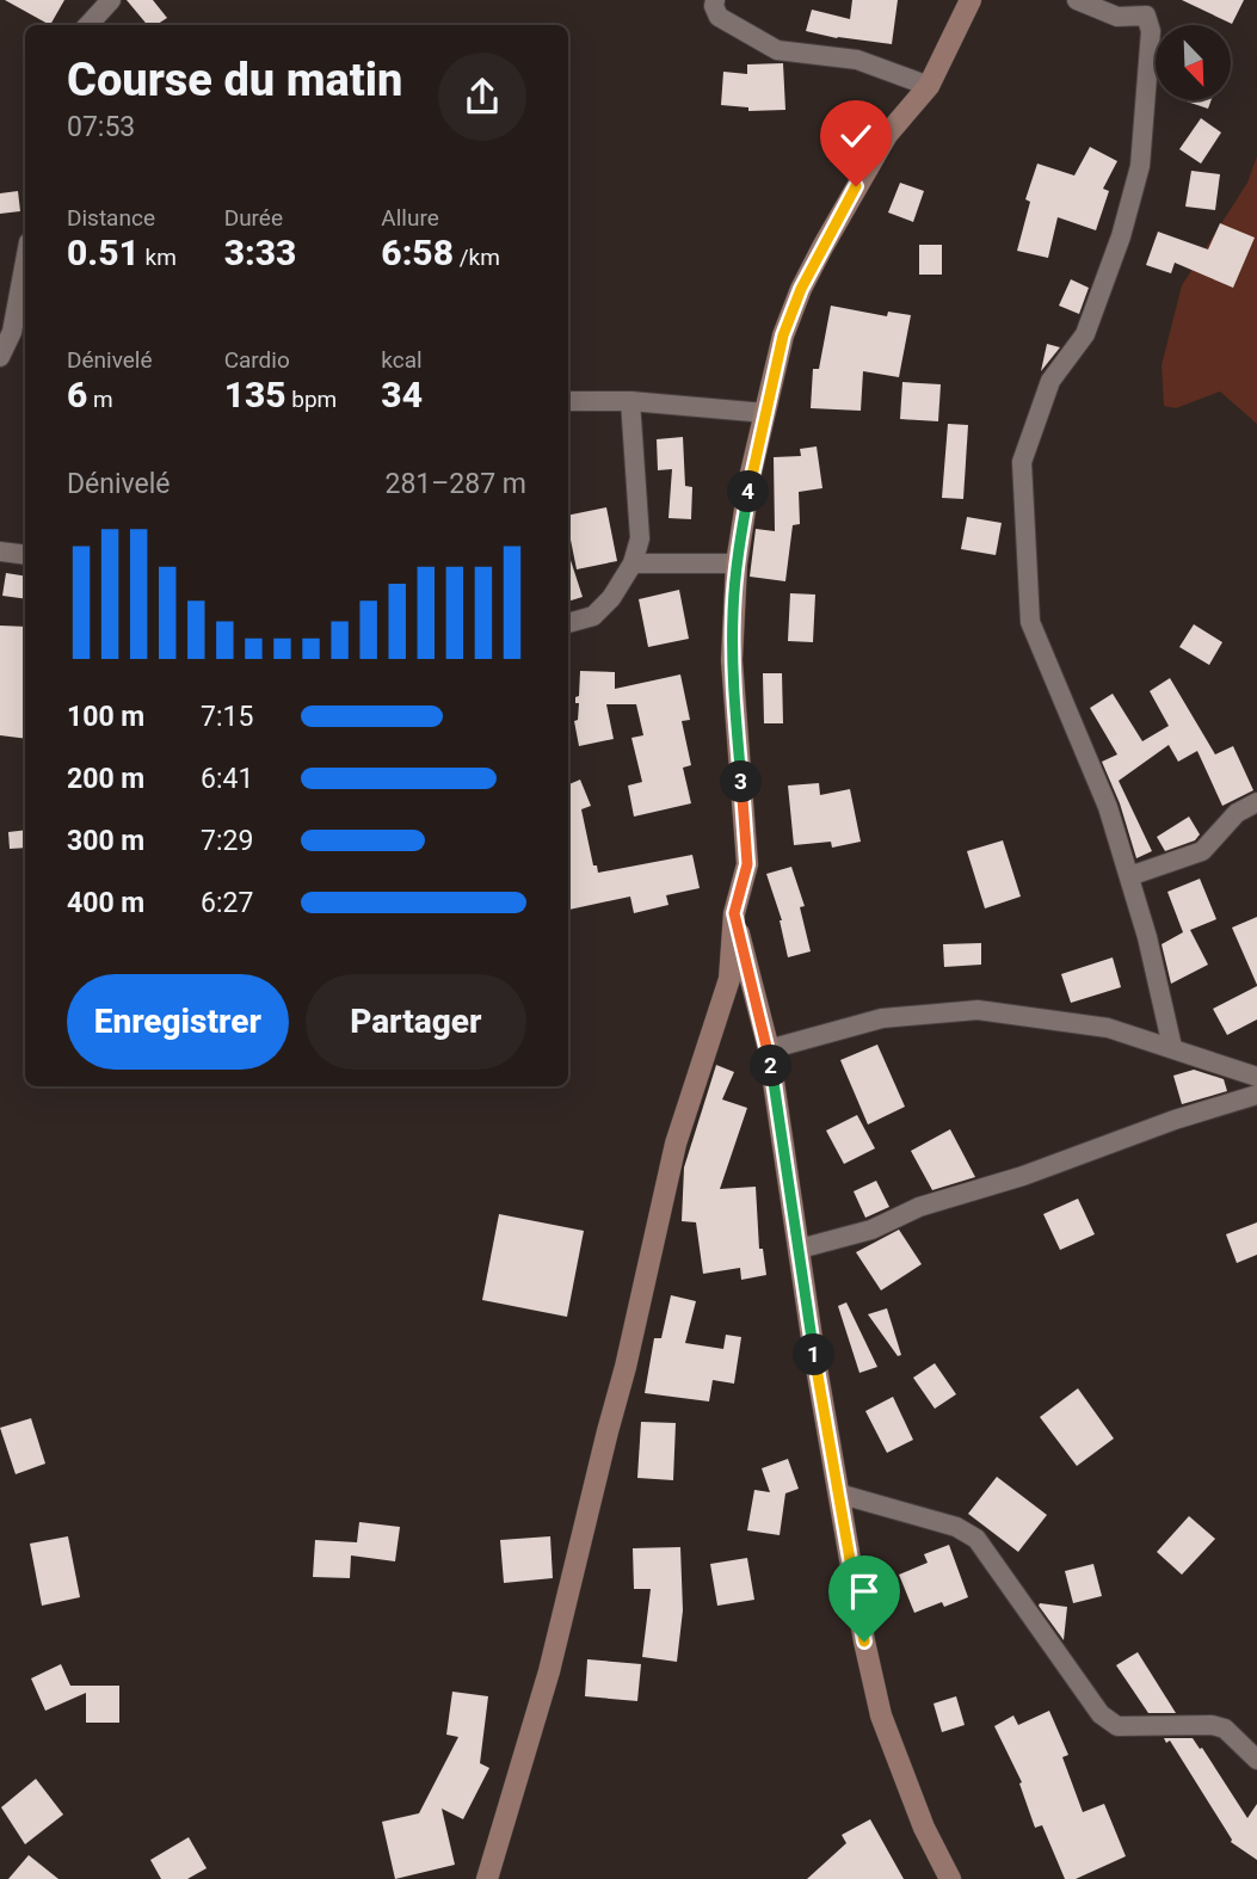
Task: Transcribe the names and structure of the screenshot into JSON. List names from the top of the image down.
{
  "north": "bottom right",
  "page": {
    "heading": ["Course du matin", "07:53"],
    "stats": [
      ["Distance", "0.51 km"],
      ["Durée", "3:33"],
      ["Allure", "6:58 /km"],
      ["Dénivelé", "6 m"],
      ["Cardio", "135 bpm"],
      ["kcal", "34"]
    ],
    "chart": ["Dénivelé", "281–287 m"],
    "pins": [
      "4",
      "3",
      "2",
      "1"
    ],
    "list": [
      {
        "name": "100 m",
        "note": "7:15"
      },
      {
        "name": "200 m",
        "note": "6:41"
      },
      {
        "name": "300 m",
        "note": "7:29"
      },
      {
        "name": "400 m",
        "note": "6:27"
      }
    ],
    "buttons": ["Enregistrer", "Partager"]
  }
}
